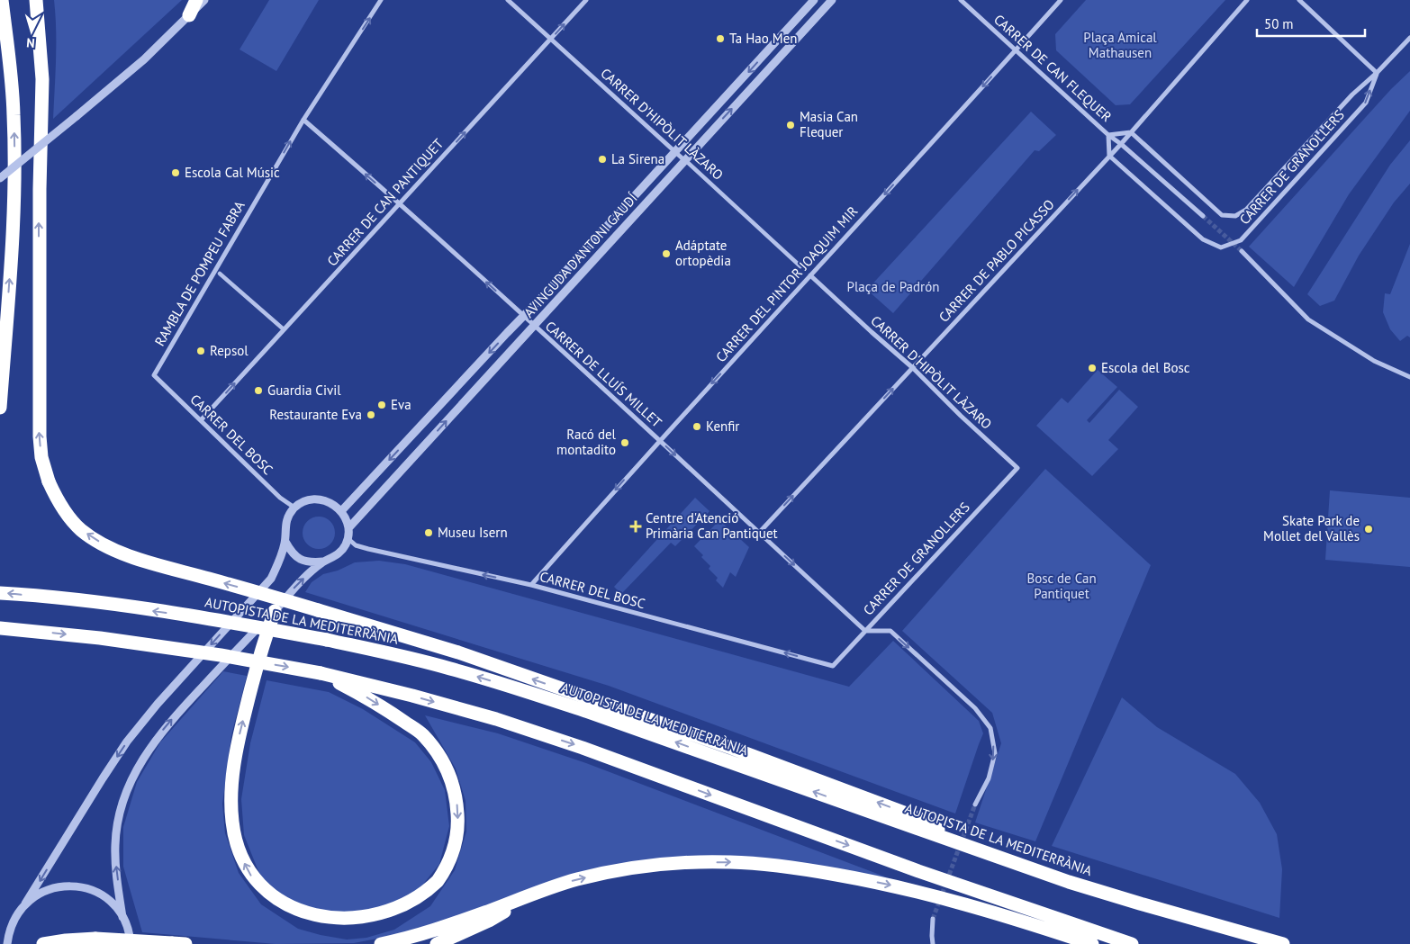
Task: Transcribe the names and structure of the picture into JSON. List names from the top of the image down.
{
  "streets": {
    "highway": ["AUTOPISTA DE LA MEDITERRÀNIA"],
    "street": [
      "CARRER DE CAN FLEQUER",
      "CARRER D'HIPÒLIT LÀZARO",
      "CARRER DE GRANOLLERS",
      "CARRER DE CAN PANTIQUET",
      "AVINGUDA D'ANTONI GAUDÍ",
      "CARRER DE PABLO PICASSO",
      "RAMBLA DE POMPEU FABRA",
      "CARRER DEL PINTOR JOAQUIM MIR",
      "CARRER DE LLUÍS MILLET",
      "CARRER DEL BOSC"
    ]
  },
  "crossings": [
    ["CARRER DE CAN FLEQUER", "CARRER DE GRANOLLERS"],
    ["CARRER DE CAN FLEQUER", "CARRER DE PABLO PICASSO"],
    ["CARRER DE CAN FLEQUER", "CARRER DEL PINTOR JOAQUIM MIR"],
    ["CARRER D'HIPÒLIT LÀZARO", "CARRER DE GRANOLLERS"],
    ["CARRER D'HIPÒLIT LÀZARO", "CARRER DE CAN PANTIQUET"],
    ["CARRER D'HIPÒLIT LÀZARO", "AVINGUDA D'ANTONI GAUDÍ"],
    ["CARRER D'HIPÒLIT LÀZARO", "CARRER DE PABLO PICASSO"],
    ["CARRER D'HIPÒLIT LÀZARO", "CARRER DEL PINTOR JOAQUIM MIR"],
    ["CARRER DE GRANOLLERS", "CARRER DE PABLO PICASSO"],
    ["CARRER DE GRANOLLERS", "CARRER DE LLUÍS MILLET"],
    ["CARRER DE GRANOLLERS", "CARRER DEL BOSC"],
    ["CARRER DE CAN PANTIQUET", "CARRER DE LLUÍS MILLET"],
    ["CARRER DE CAN PANTIQUET", "CARRER DEL BOSC"],
    ["AVINGUDA D'ANTONI GAUDÍ", "CARRER DE LLUÍS MILLET"],
    ["AVINGUDA D'ANTONI GAUDÍ", "CARRER DEL BOSC"],
    ["CARRER DE PABLO PICASSO", "CARRER DE LLUÍS MILLET"],
    ["RAMBLA DE POMPEU FABRA", "CARRER DE LLUÍS MILLET"],
    ["RAMBLA DE POMPEU FABRA", "CARRER DEL BOSC"],
    ["CARRER DEL PINTOR JOAQUIM MIR", "CARRER DE LLUÍS MILLET"],
    ["CARRER DEL PINTOR JOAQUIM MIR", "CARRER DEL BOSC"]
  ],
  "one_way": [
    "CARRER DE CAN PANTIQUET",
    "CARRER DE PABLO PICASSO",
    "RAMBLA DE POMPEU FABRA",
    "CARRER DEL PINTOR JOAQUIM MIR",
    "CARRER DEL BOSC"
  ],
  "parks": ["Plaça Amical Mathausen", "Plaça de Padrón", "Bosc de Can Pantiquet"],
  "places": {
    "other": [
      "Ta Hao Men",
      "Masia Can Flequer",
      "La Sirena",
      "Escola Cal Músic",
      "Adáptate ortopèdia",
      "Repsol",
      "Escola del Bosc",
      "Guardia Civil",
      "Eva",
      "Restaurante Eva",
      "Kenfir",
      "Racó del montadito",
      "Skate Park de Mollet del Vallès",
      "Museu Isern"
    ],
    "health": ["Centre d'Atenció Primària Can Pantiquet"]
  },
  "scale_bar": "50 m",
  "north": "bottom"
}
